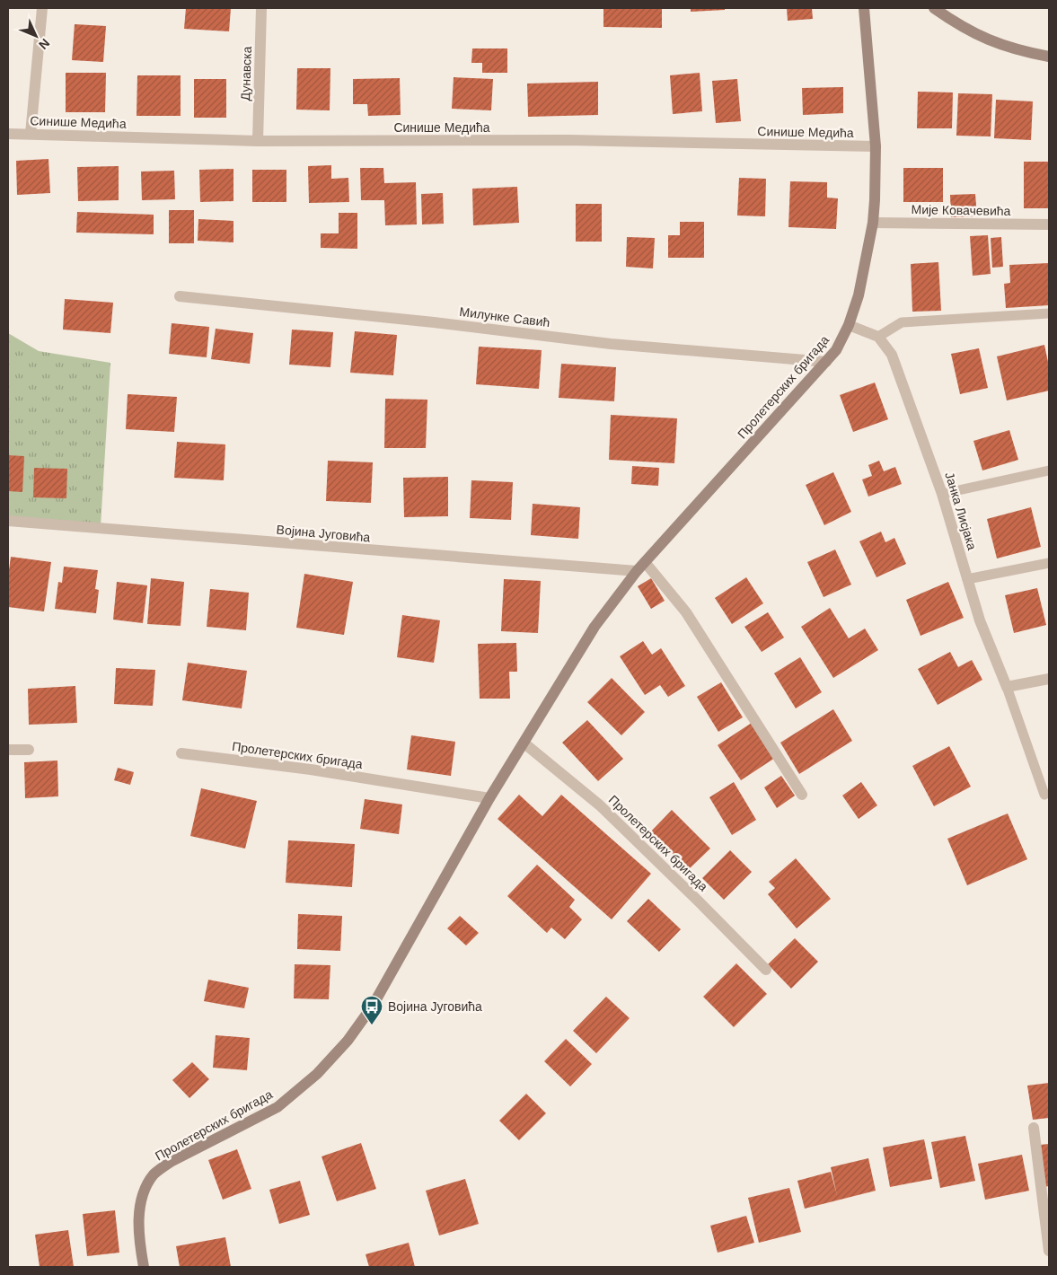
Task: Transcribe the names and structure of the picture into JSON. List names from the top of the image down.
{
  "streets": {
    "street": [
      "Дунавска",
      "Синише Медића",
      "Мије Ковачевића",
      "Милунке Савић",
      "Пролетерских бригада",
      "Јанка Лисјака",
      "Војина Југовића"
    ]
  },
  "crossings": [
    ["Дунавска", "Синише Медића"],
    ["Синише Медића", "Пролетерских бригада"],
    ["Мије Ковачевића", "Пролетерских бригада"],
    ["Милунке Савић", "Пролетерских бригада"],
    ["Пролетерских бригада", "Војина Југовића"]
  ],
  "places": {
    "bus stop": ["Војина Југовића"]
  },
  "north": "bottom right"
}
